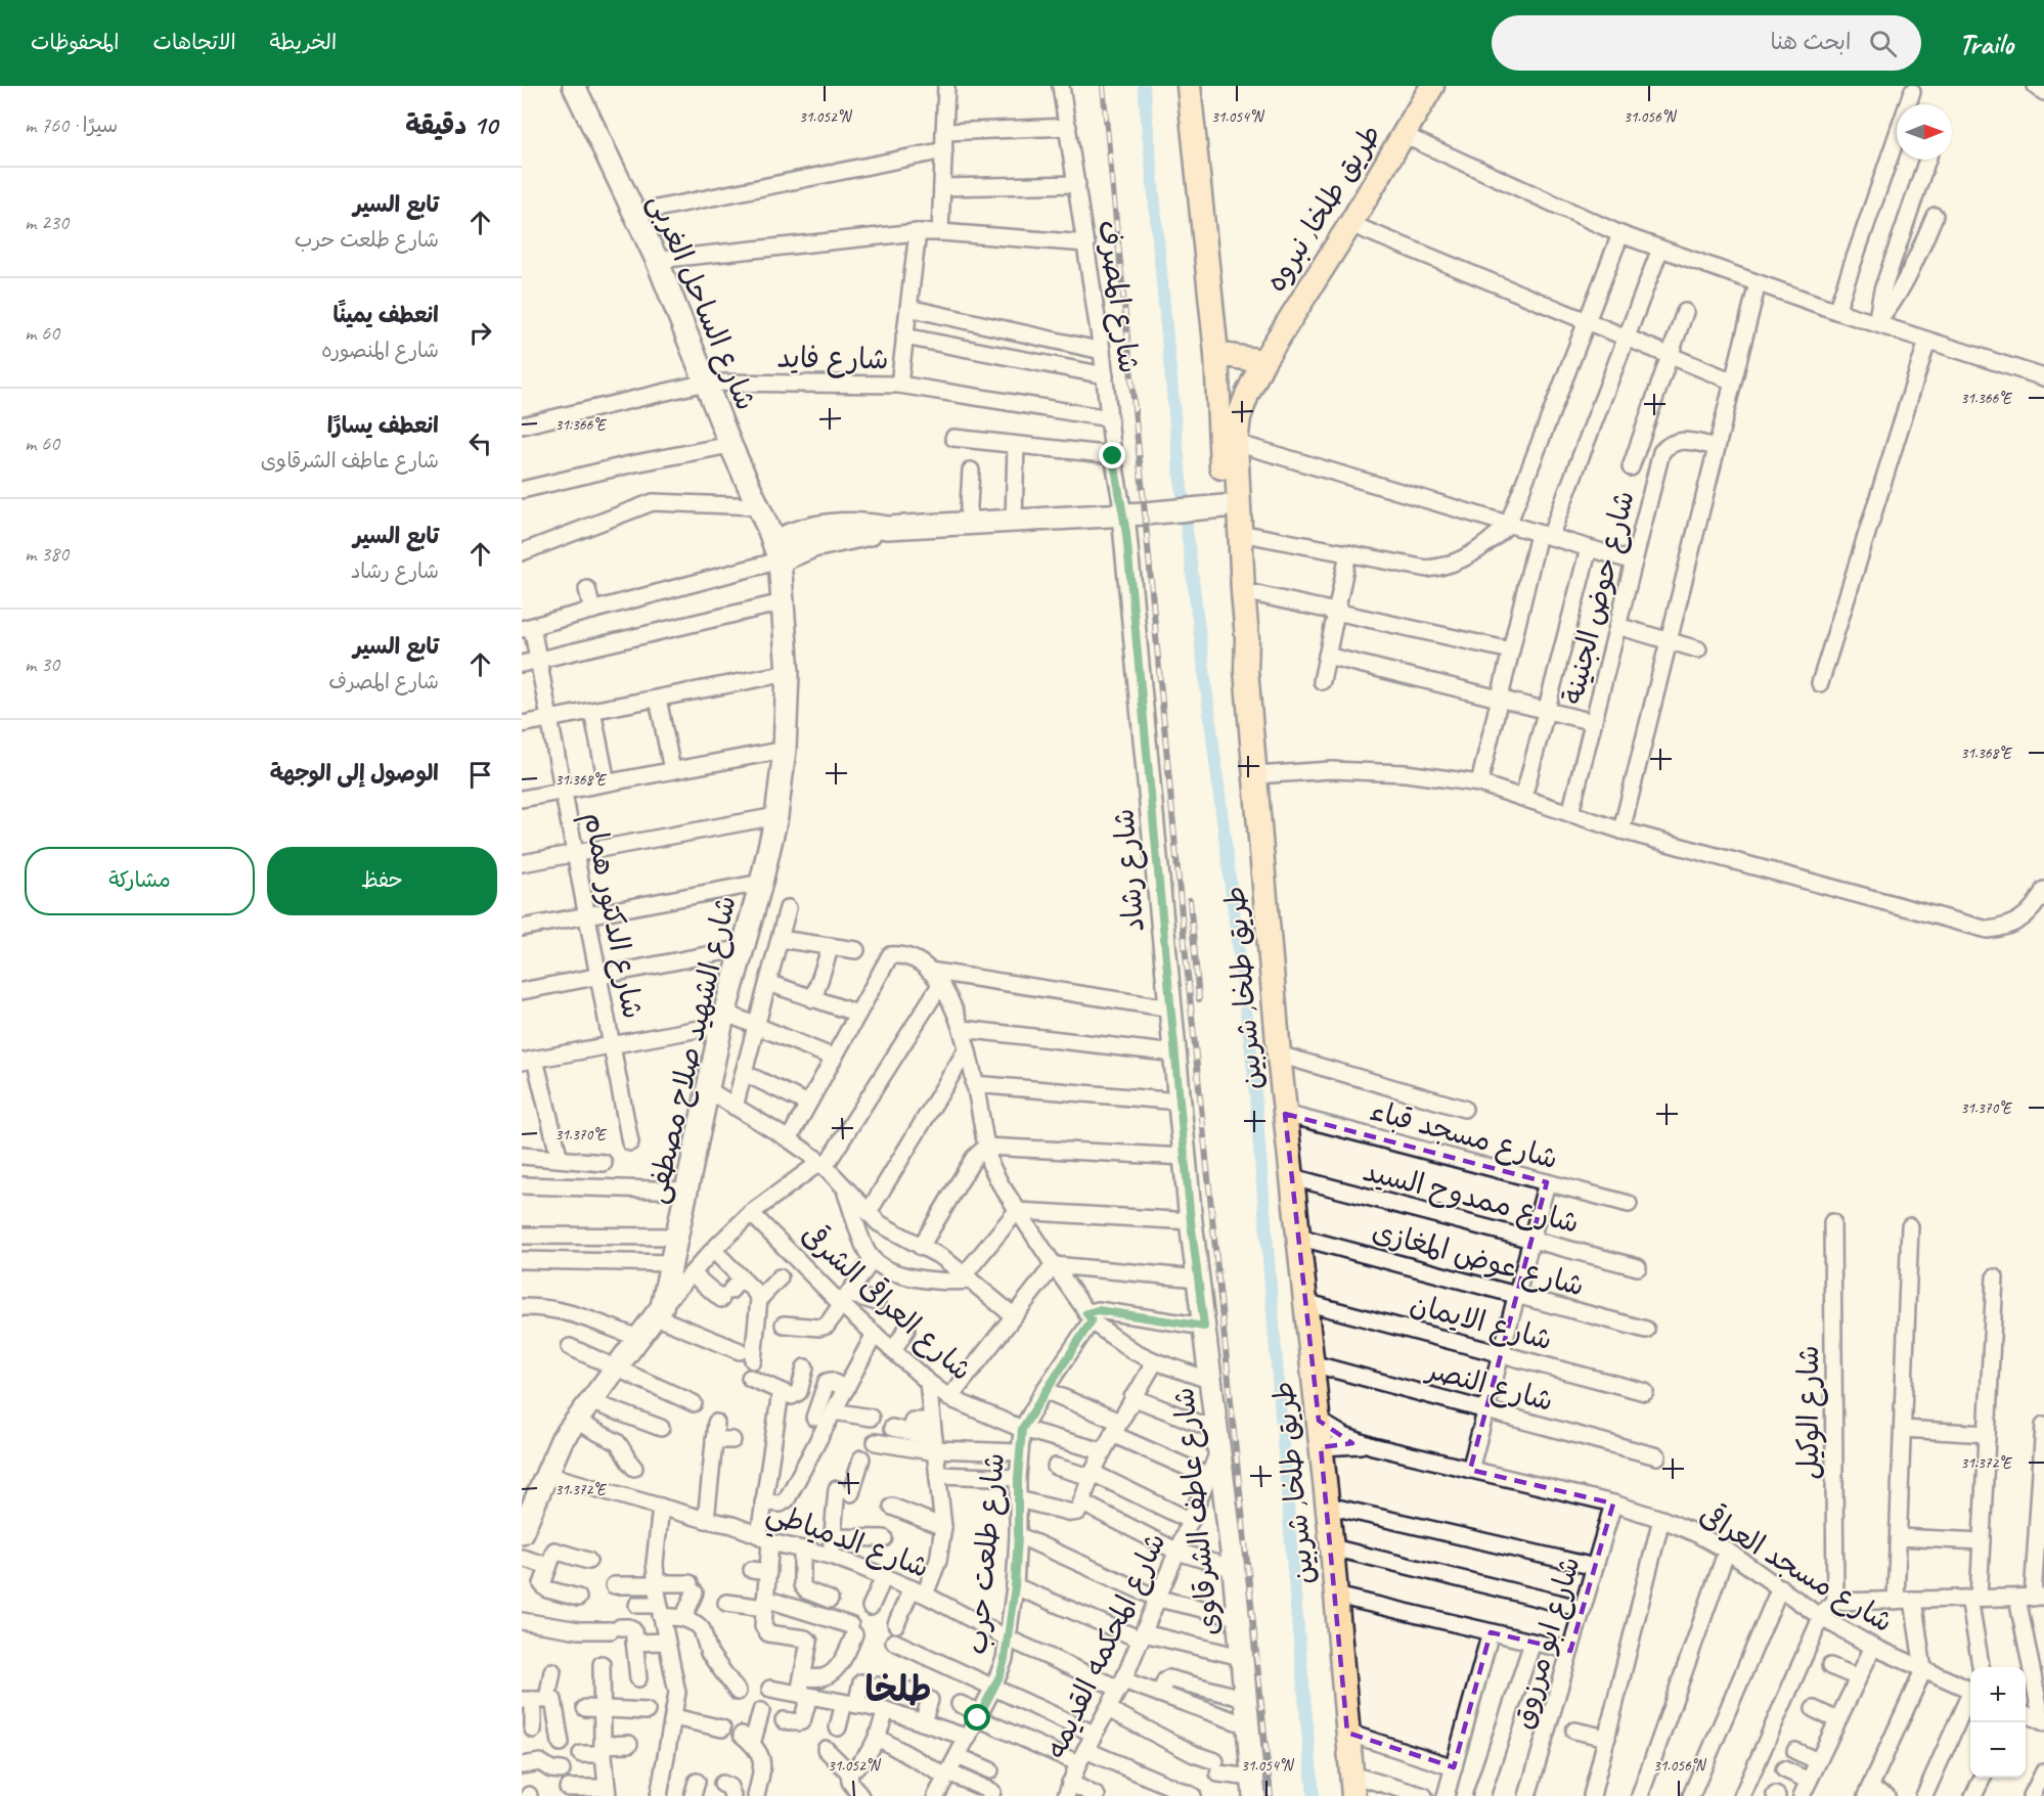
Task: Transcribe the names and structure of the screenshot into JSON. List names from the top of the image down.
{
  "streets": {
    "main road": ["طريق طلخا, نبروه", "طريق طلخا, شربين"],
    "street": [
      "شارع المصرف",
      "شارع الساحل الغربى",
      "شارع فايد",
      "شارع حوض الجنينة",
      "شارع رشاد",
      "شارع الدكتور همام",
      "شارع الشهيد صلاح مصطفى",
      "شارع مسجد قباء",
      "شارع ممدوح السيد",
      "شارع عوض المغازى",
      "شارع العراقى الشرقى",
      "شارع الايمان",
      "شارع النصر",
      "شارع الوكيل",
      "شارع عاطف الشرقاوى",
      "شارع الدمياطي",
      "شارع طلعت حرب",
      "شارع مسجد العراقى",
      "شارع ابو مرزوق",
      "شارع المحكمه القديمه"
    ]
  },
  "crossings": [
    ["طريق طلخا, نبروه", "طريق طلخا, شربين"],
    ["شارع المصرف", "شارع فايد"],
    ["شارع المصرف", "شارع رشاد"],
    ["شارع الساحل الغربى", "شارع فايد"],
    ["شارع الساحل الغربى", "شارع الشهيد صلاح مصطفى"],
    ["شارع رشاد", "شارع عاطف الشرقاوى"],
    ["طريق طلخا, شربين", "شارع مسجد قباء"],
    ["طريق طلخا, شربين", "شارع ممدوح السيد"],
    ["طريق طلخا, شربين", "شارع عوض المغازى"],
    ["طريق طلخا, شربين", "شارع الايمان"],
    ["طريق طلخا, شربين", "شارع النصر"],
    ["طريق طلخا, شربين", "شارع مسجد العراقى"],
    ["شارع الشهيد صلاح مصطفى", "شارع الدمياطي"],
    ["شارع العراقى الشرقى", "شارع طلعت حرب"],
    ["شارع عاطف الشرقاوى", "شارع الدمياطي"],
    ["شارع عاطف الشرقاوى", "شارع المحكمه القديمه"],
    ["شارع الدمياطي", "شارع طلعت حرب"],
    ["شارع الدمياطي", "شارع المحكمه القديمه"],
    ["شارع مسجد العراقى", "شارع ابو مرزوق"]
  ],
  "districts": ["طلخا"],
  "north": "right",
  "page": {
    "header": "Trailo",
    "search": "ابحث هنا",
    "nav": ["الخريطة", "الاتجاهات", "المحفوظات"],
    "heading": ["10 دقيقة", "سيرًا · 760 m"],
    "list": [
      ["تابع السير", "شارع طلعت حرب", "230 m"],
      ["انعطف يمينًا", "شارع المنصوره", "60 m"],
      ["انعطف يسارًا", "شارع عاطف الشرقاوى", "60 m"],
      ["تابع السير", "شارع رشاد", "380 m"],
      ["تابع السير", "شارع المصرف", "30 m"],
      "الوصول إلى الوجهة"
    ],
    "buttons": ["حفظ", "مشاركة"],
    "map_buttons": ["+", "−"]
  },
  "coordinates": [
    "31.052°N",
    "31.054°N",
    "31.056°N",
    "31.366°E",
    "31.368°E",
    "31.370°E",
    "31.372°E"
  ]
}
